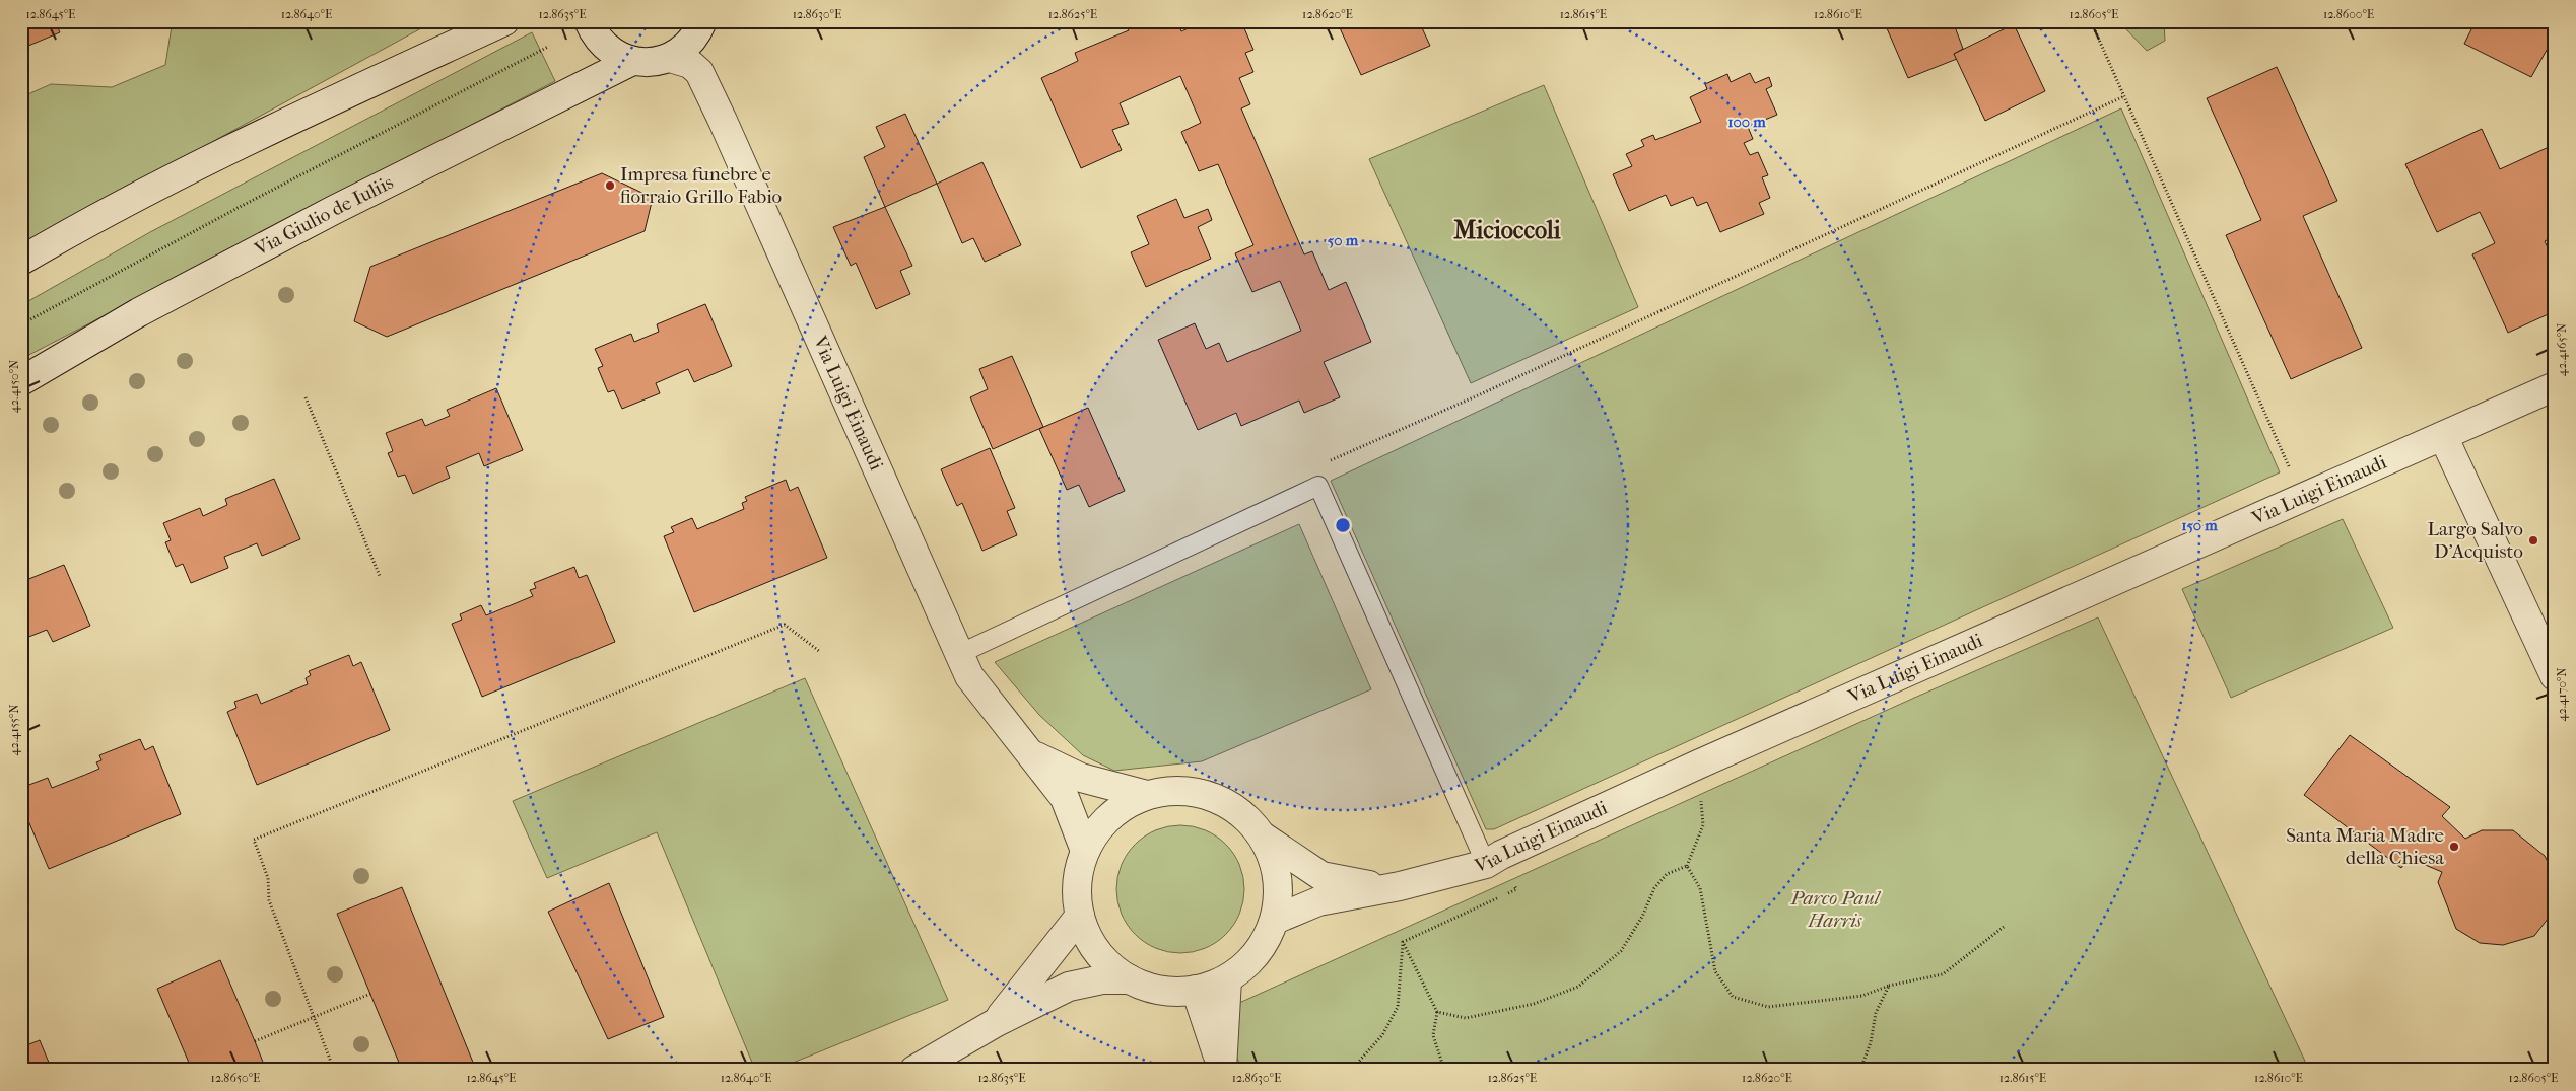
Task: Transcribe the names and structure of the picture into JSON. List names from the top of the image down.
{
  "streets": {
    "street": ["Via Giulio de Iuliis", "Via Luigi Einaudi"]
  },
  "crossings": [
    ["Via Giulio de Iuliis", "Via Luigi Einaudi"]
  ],
  "districts": ["Micioccoli"],
  "parks": ["Parco Paul Harris"],
  "places": ["Impresa funebre e fiorraio Grillo Fabio", "Largo Salvo D'Acquisto", "Santa Maria Madre della Chiesa"],
  "coordinates": [
    "12.8645°E",
    "12.8640°E",
    "12.8635°E",
    "12.8630°E",
    "12.8625°E",
    "12.8620°E",
    "12.8615°E",
    "12.8610°E",
    "12.8605°E",
    "12.8600°E",
    "42.4165°N",
    "42.4150°N",
    "42.4170°N",
    "42.4155°N",
    "12.8650°E"
  ],
  "rings": ["100 m", "50 m", "150 m"]
}
